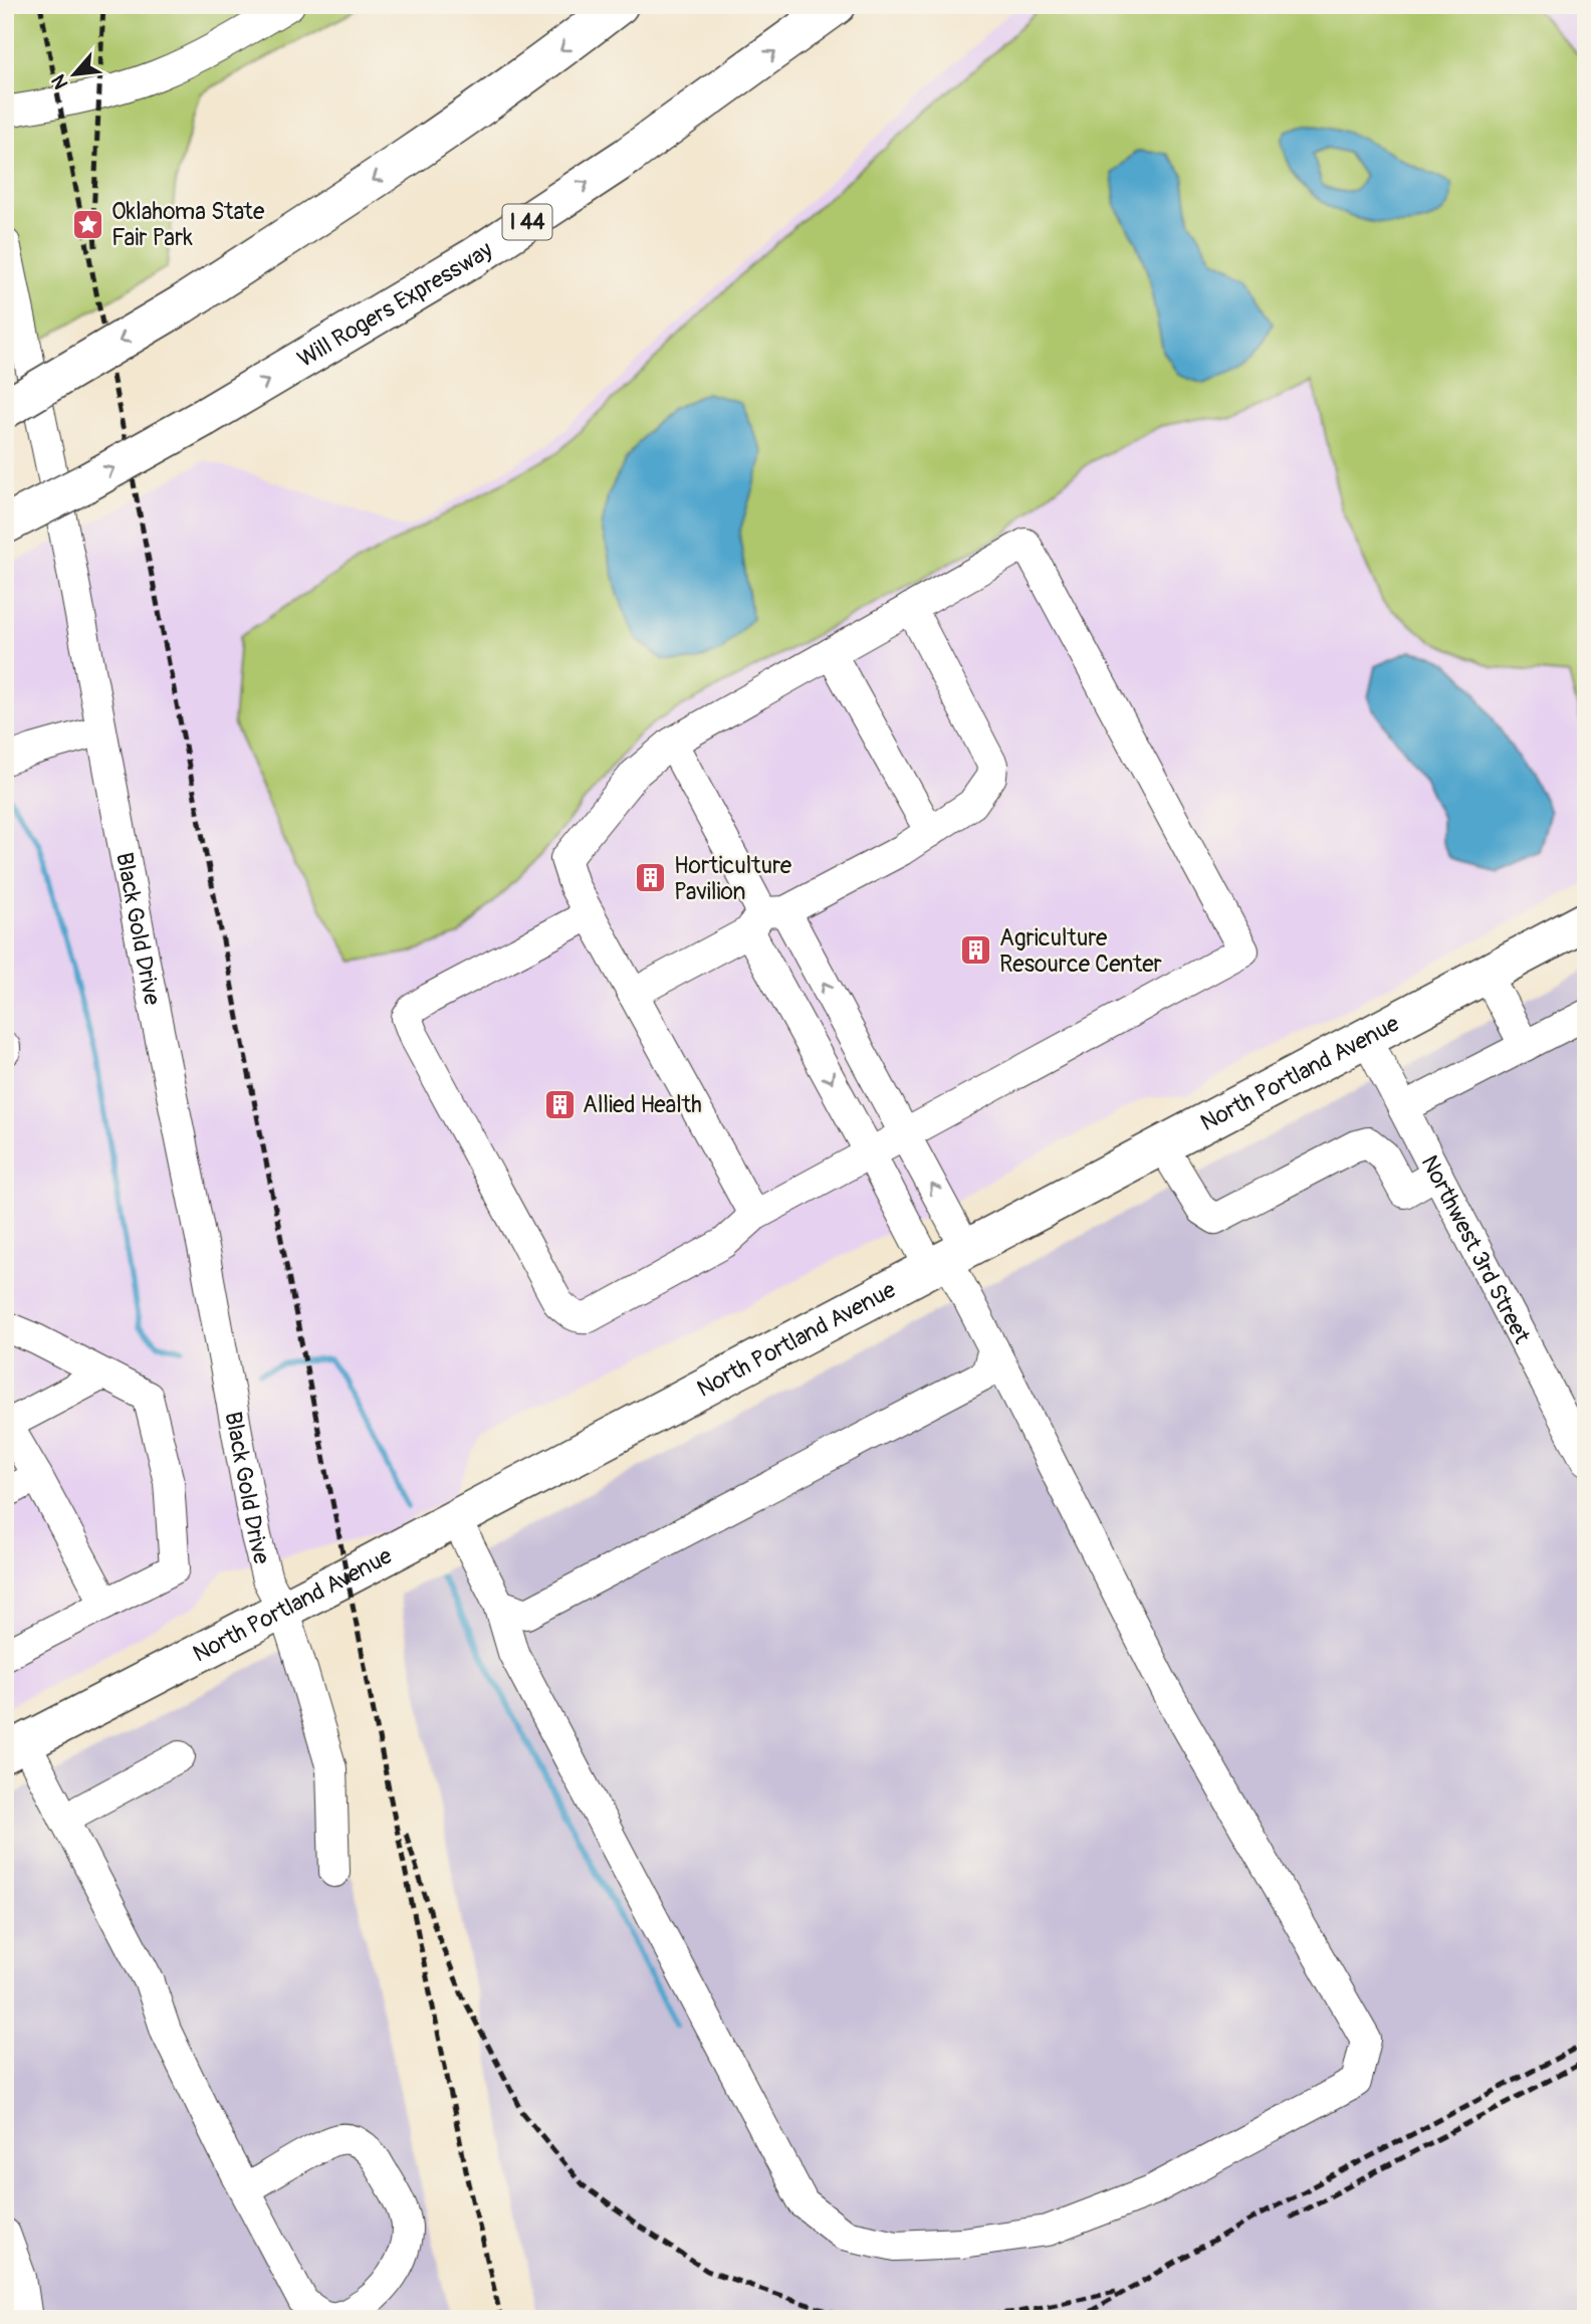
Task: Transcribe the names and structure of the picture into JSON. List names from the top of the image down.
{
  "streets": {
    "main road": ["I 44", "Will Rogers Expressway", "North Portland Avenue"],
    "street": ["Black Gold Drive", "Northwest 3rd Street"]
  },
  "crossings": [
    ["Black Gold Drive", "North Portland Avenue"],
    ["North Portland Avenue", "Northwest 3rd Street"]
  ],
  "places": {
    "place": ["Oklahoma State Fair Park"],
    "building": ["Horticulture Pavilion", "Agriculture Resource Center", "Allied Health"]
  },
  "north": "bottom left"
}
